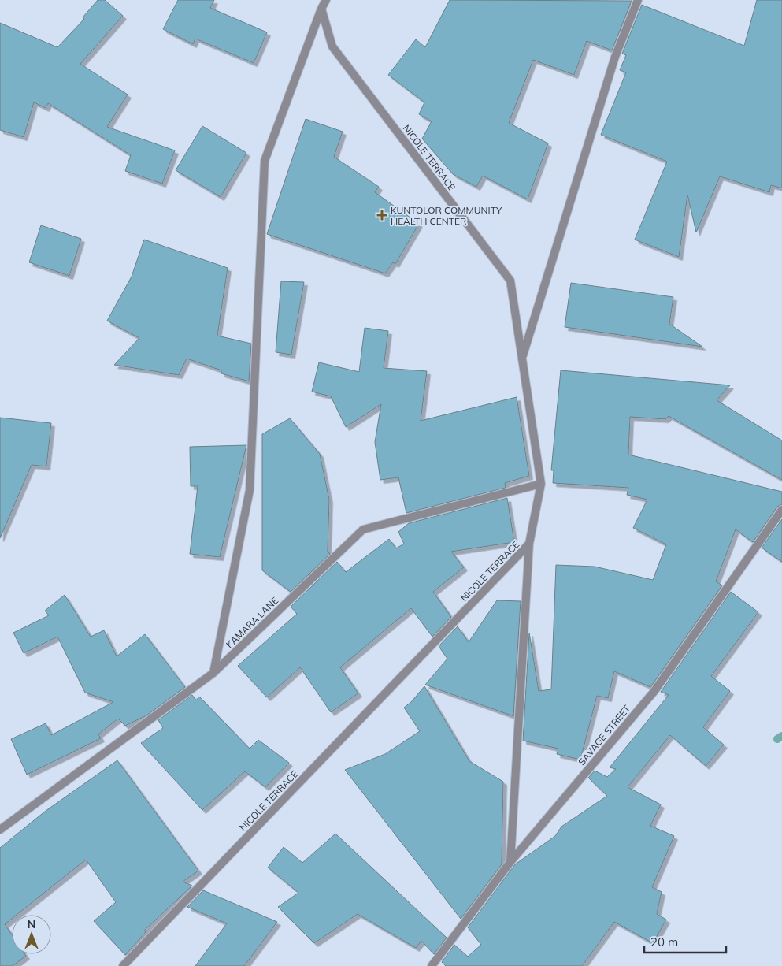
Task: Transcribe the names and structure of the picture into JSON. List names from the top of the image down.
{
  "streets": {
    "street": ["NICOLE TERRACE", "KAMARA LANE", "SAVAGE STREET"]
  },
  "crossings": [
    ["NICOLE TERRACE", "KAMARA LANE"]
  ],
  "places": {
    "health": ["KUNTOLOR COMMUNITY HEALTH CENTER"]
  },
  "scale_bar": "20 m",
  "north": "top"
}
